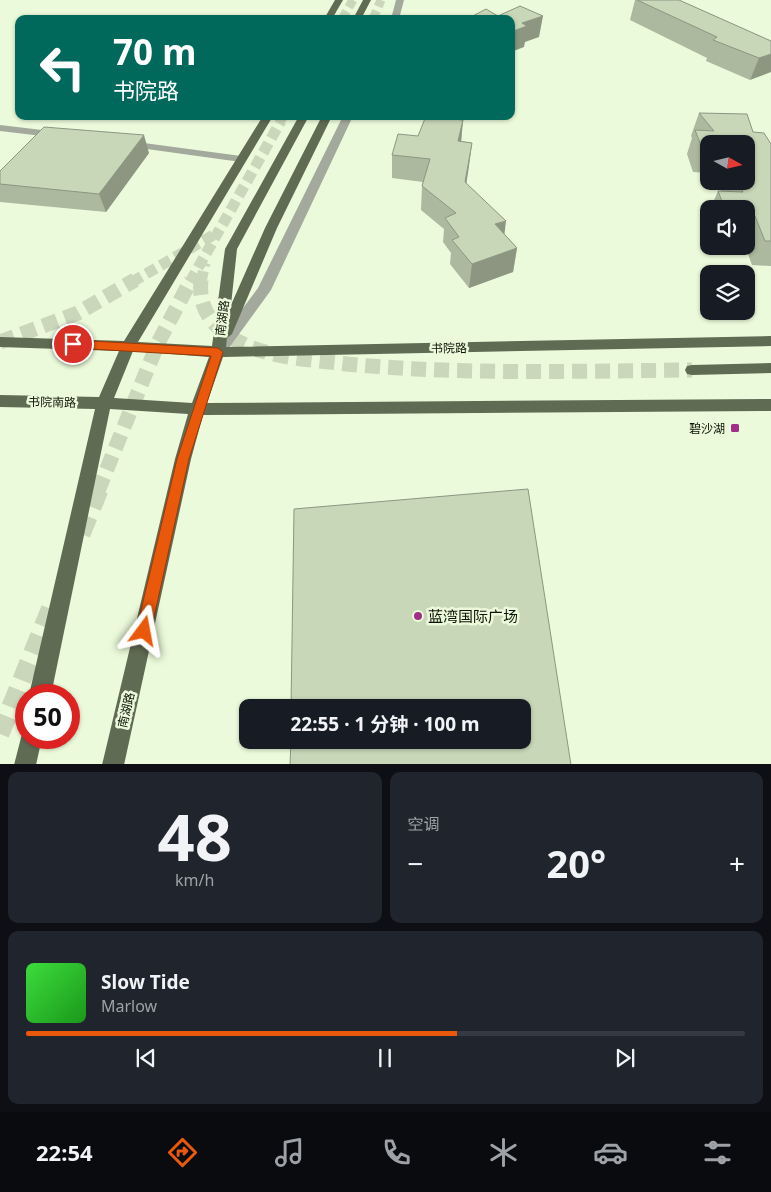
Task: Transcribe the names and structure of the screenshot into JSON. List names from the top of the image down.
{
  "streets": {
    "main road": ["南湖路", "书院路", "书院南路"]
  },
  "crossings": [
    ["南湖路", "书院路"],
    ["南湖路", "书院南路"]
  ],
  "places": {
    "transit": ["碧沙湖"],
    "other": ["蓝湾国际广场"]
  },
  "north": "right",
  "page": {
    "turn": ["70 m", "书院路"],
    "limit": "50",
    "trip": "22:55 · 1 分钟 · 100 m",
    "tile": [
      ["48", "km/h"],
      "空调"
    ],
    "heat": ["−", "20°", "+"],
    "song": ["Slow Tide", "Marlow"],
    "tabs": "22:54"
  }
}
